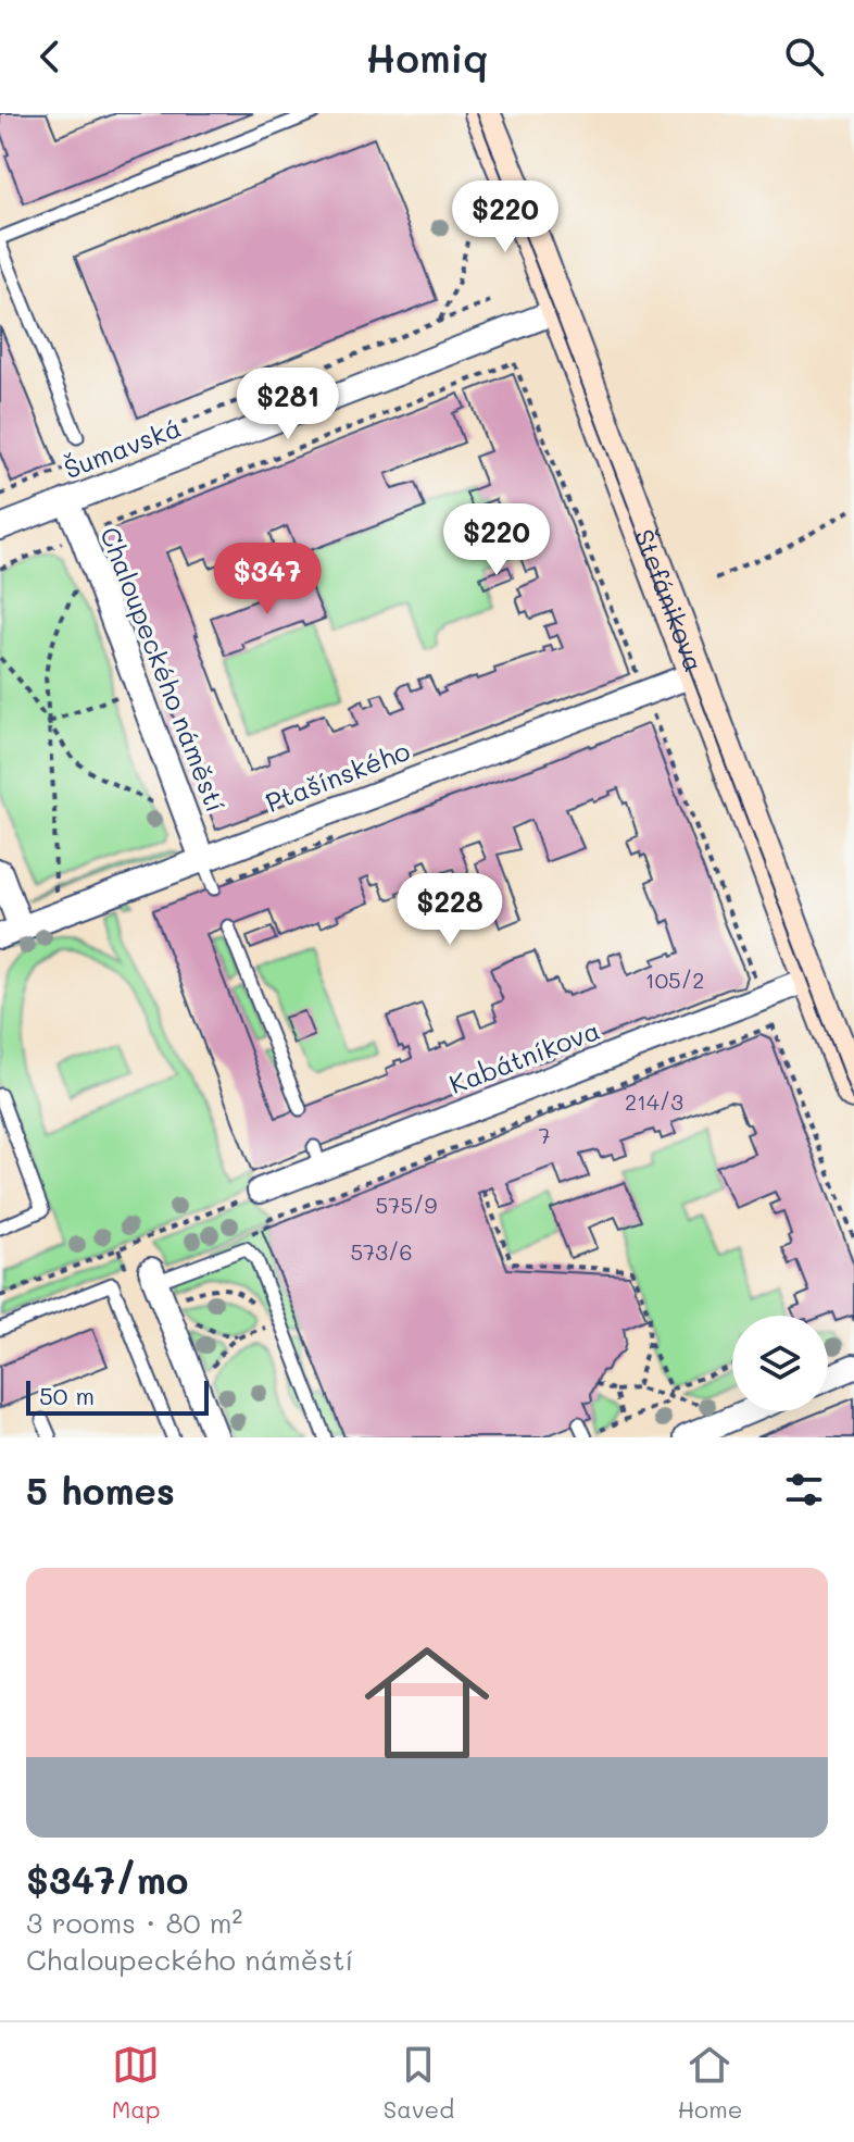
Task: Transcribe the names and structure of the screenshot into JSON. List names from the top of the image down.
{
  "streets": {
    "street": [
      "Šumavská",
      "Štefánikova",
      "Chaloupeckého náměstí",
      "Ptašínského",
      "Kabátníkova"
    ]
  },
  "crossings": [
    ["Šumavská", "Štefánikova"],
    ["Šumavská", "Chaloupeckého náměstí"],
    ["Štefánikova", "Ptašínského"],
    ["Štefánikova", "Kabátníkova"],
    ["Chaloupeckého náměstí", "Ptašínského"]
  ],
  "house_numbers": [
    "105/2",
    "214/3",
    "7",
    "575/9",
    "573/6"
  ],
  "scale_bar": "50 m",
  "page": {
    "header": "Homiq",
    "price": [
      "$220",
      "$281",
      "$220",
      "$347",
      "$228"
    ],
    "scale": "50 m",
    "heading": "5 homes",
    "list": [
      {
        "name": "$347/mo",
        "note": "3 rooms · 80 m² · Chaloupeckého náměstí"
      }
    ],
    "tabs": ["Map", "Saved", "Home"]
  }
}
